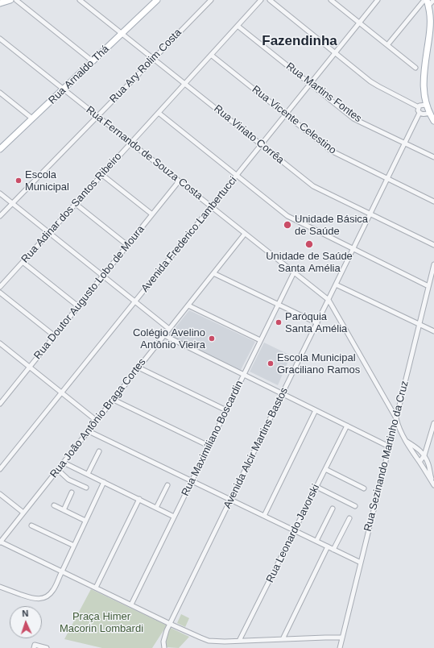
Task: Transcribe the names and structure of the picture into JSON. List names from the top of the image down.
{
  "streets": {
    "main road": ["Rua Arnaldo Thá"],
    "street": [
      "Rua Ary Rolim Costa",
      "Rua Martins Fontes",
      "Rua Vicente Celestino",
      "Rua Viriato Corrêa",
      "Rua Fernando de Souza Costa",
      "Rua Adinar dos Santos Ribeiro",
      "Avenida Frederico Lambertucci",
      "Rua Doutor Augusto Lobo de Moura",
      "Rua João Antônio Braga Cortes",
      "Rua Maximiliano Boscardin",
      "Avenida Alcir Martins Bastos",
      "Rua Sezinando Martinho da Cruz",
      "Rua Leonardo Javorski"
    ]
  },
  "crossings": [
    ["Rua Ary Rolim Costa", "Rua Viriato Corrêa"],
    ["Rua Ary Rolim Costa", "Rua Fernando de Souza Costa"],
    ["Rua Arnaldo Thá", "Rua Viriato Corrêa"],
    ["Rua Arnaldo Thá", "Rua Fernando de Souza Costa"],
    ["Rua Martins Fontes", "Rua Adinar dos Santos Ribeiro"],
    ["Rua Martins Fontes", "Avenida Frederico Lambertucci"],
    ["Rua Martins Fontes", "Avenida Alcir Martins Bastos"],
    ["Rua Vicente Celestino", "Rua Adinar dos Santos Ribeiro"],
    ["Rua Vicente Celestino", "Avenida Frederico Lambertucci"],
    ["Rua Vicente Celestino", "Avenida Alcir Martins Bastos"],
    ["Rua Viriato Corrêa", "Rua Adinar dos Santos Ribeiro"],
    ["Rua Viriato Corrêa", "Avenida Frederico Lambertucci"],
    ["Rua Viriato Corrêa", "Avenida Alcir Martins Bastos"],
    ["Rua Fernando de Souza Costa", "Rua Adinar dos Santos Ribeiro"],
    ["Rua Fernando de Souza Costa", "Avenida Frederico Lambertucci"],
    ["Rua Fernando de Souza Costa", "Rua Doutor Augusto Lobo de Moura"],
    ["Rua Fernando de Souza Costa", "Rua João Antônio Braga Cortes"],
    ["Rua Fernando de Souza Costa", "Rua Maximiliano Boscardin"],
    ["Rua Fernando de Souza Costa", "Avenida Alcir Martins Bastos"],
    ["Rua Fernando de Souza Costa", "Rua Sezinando Martinho da Cruz"]
  ],
  "districts": ["Fazendinha"],
  "parks": ["Praça Himer Macorin Lombardi"],
  "places": [
    "Escola Municipal",
    "Unidade Básica de Saúde",
    "Unidade de Saúde Santa Amélia",
    "Paróquia Santa Amélia",
    "Colégio Avelino Antônio Vieira",
    "Escola Municipal Graciliano Ramos"
  ],
  "north": "top"
}
